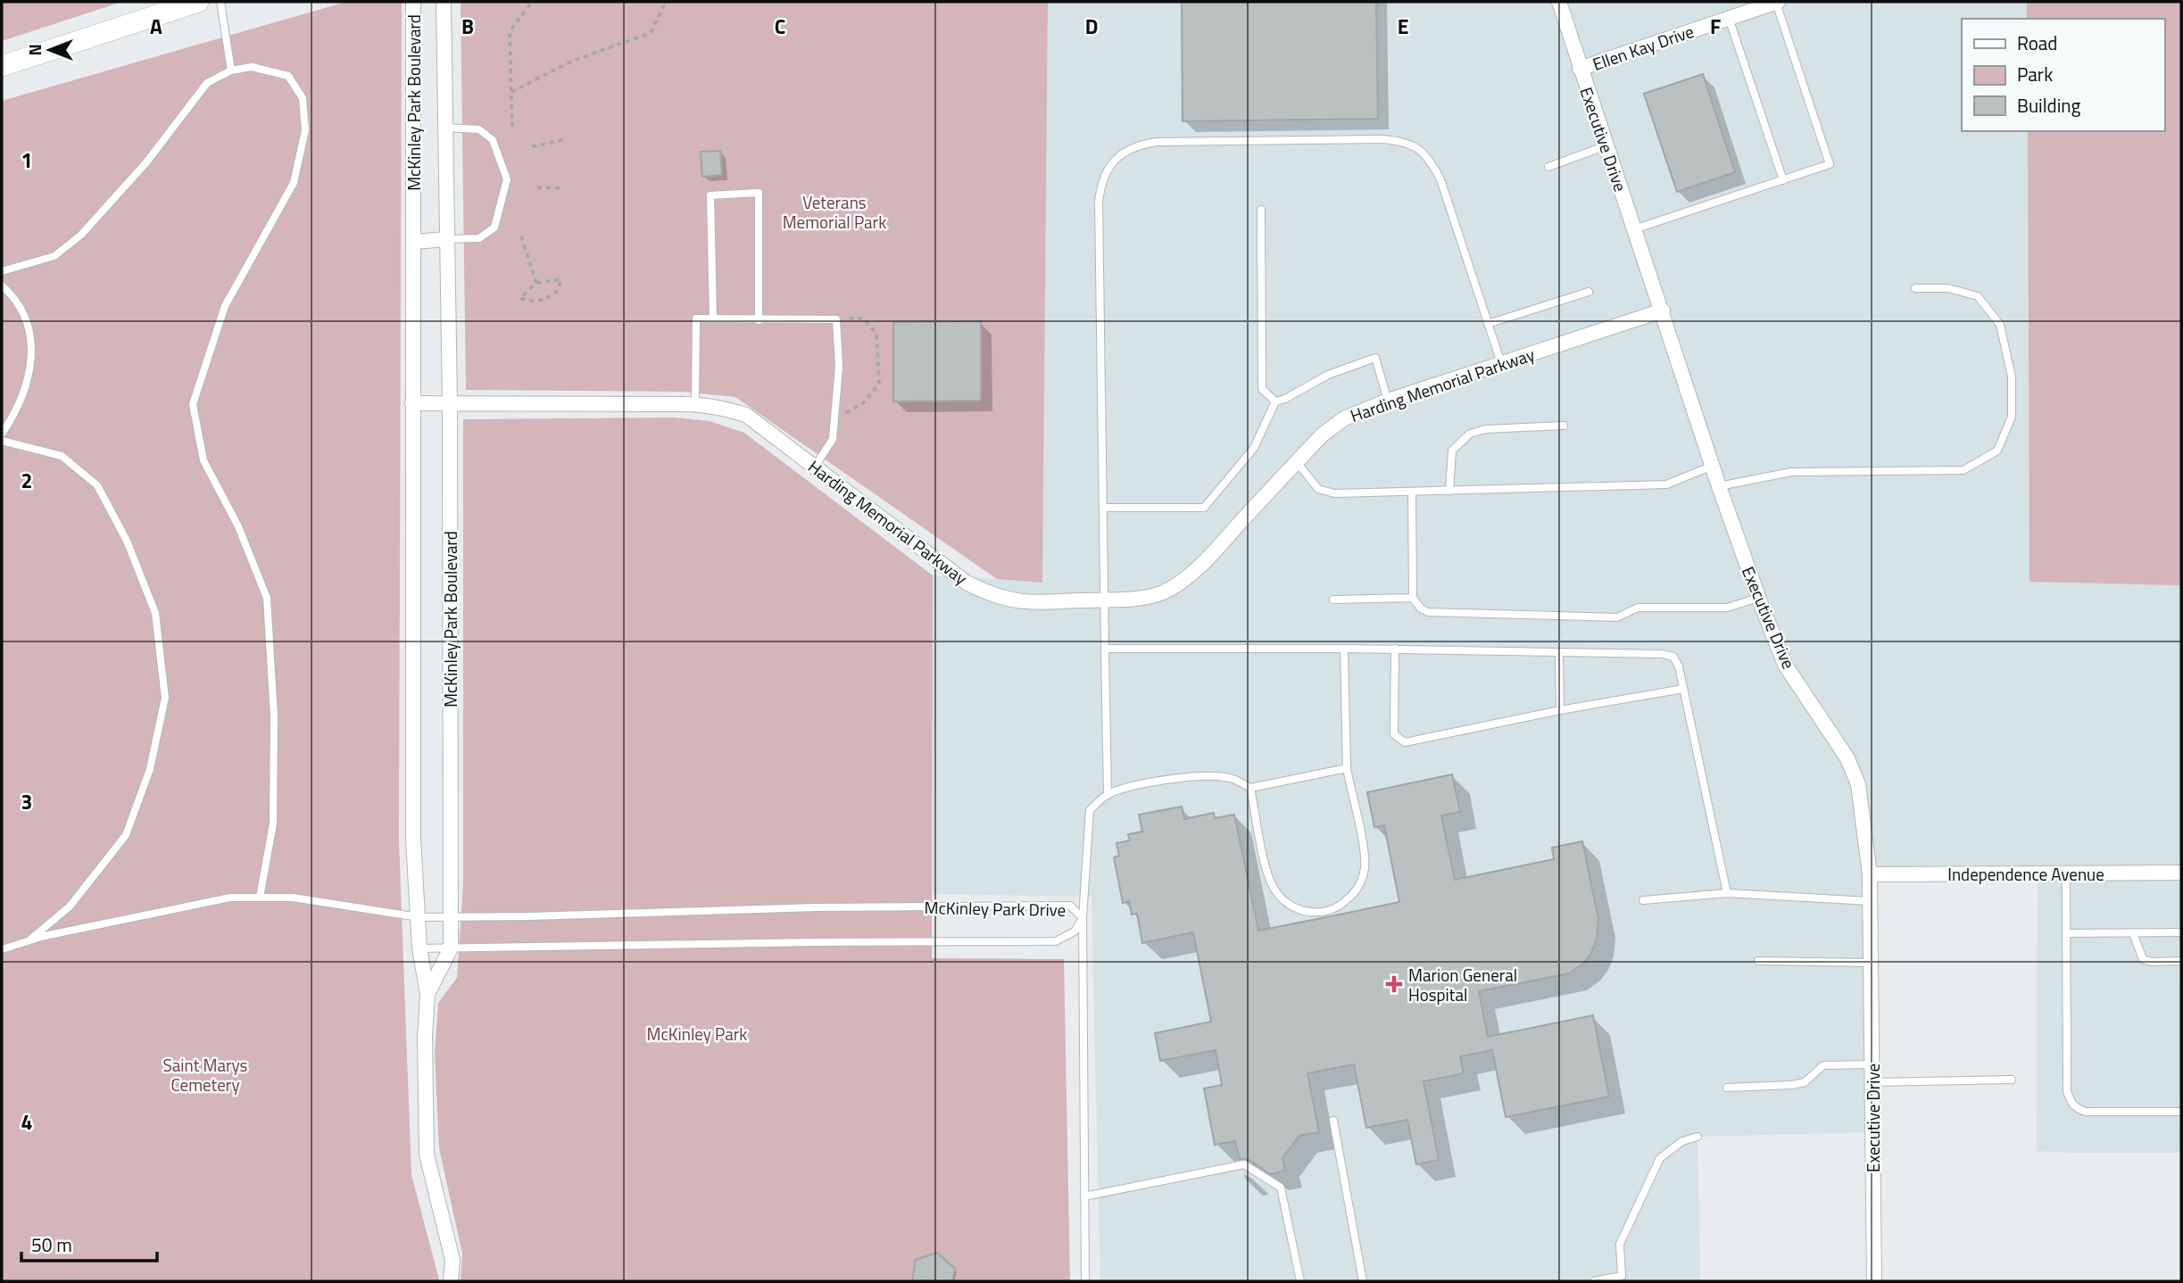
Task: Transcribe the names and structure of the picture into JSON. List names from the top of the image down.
{
  "streets": {
    "street": [
      "Ellen Kay Drive",
      "McKinley Park Boulevard",
      "Executive Drive",
      "Harding Memorial Parkway",
      "Independence Avenue"
    ],
    "lane": ["McKinley Park Drive"]
  },
  "crossings": [
    ["Ellen Kay Drive", "Executive Drive"],
    ["McKinley Park Boulevard", "Harding Memorial Parkway"],
    ["McKinley Park Boulevard", "McKinley Park Drive"],
    ["Executive Drive", "Harding Memorial Parkway"],
    ["Executive Drive", "Independence Avenue"]
  ],
  "parks": ["Veterans Memorial Park", "McKinley Park", "Saint Marys Cemetery"],
  "places": {
    "health": ["Marion General Hospital"]
  },
  "legend": ["Road", "Park", "Building"],
  "scale_bar": "50 m",
  "north": "left",
  "grid": {
    "columns": [
      "A",
      "B",
      "C",
      "D",
      "E",
      "F"
    ],
    "rows": [
      "1",
      "2",
      "3",
      "4"
    ]
  }
}
